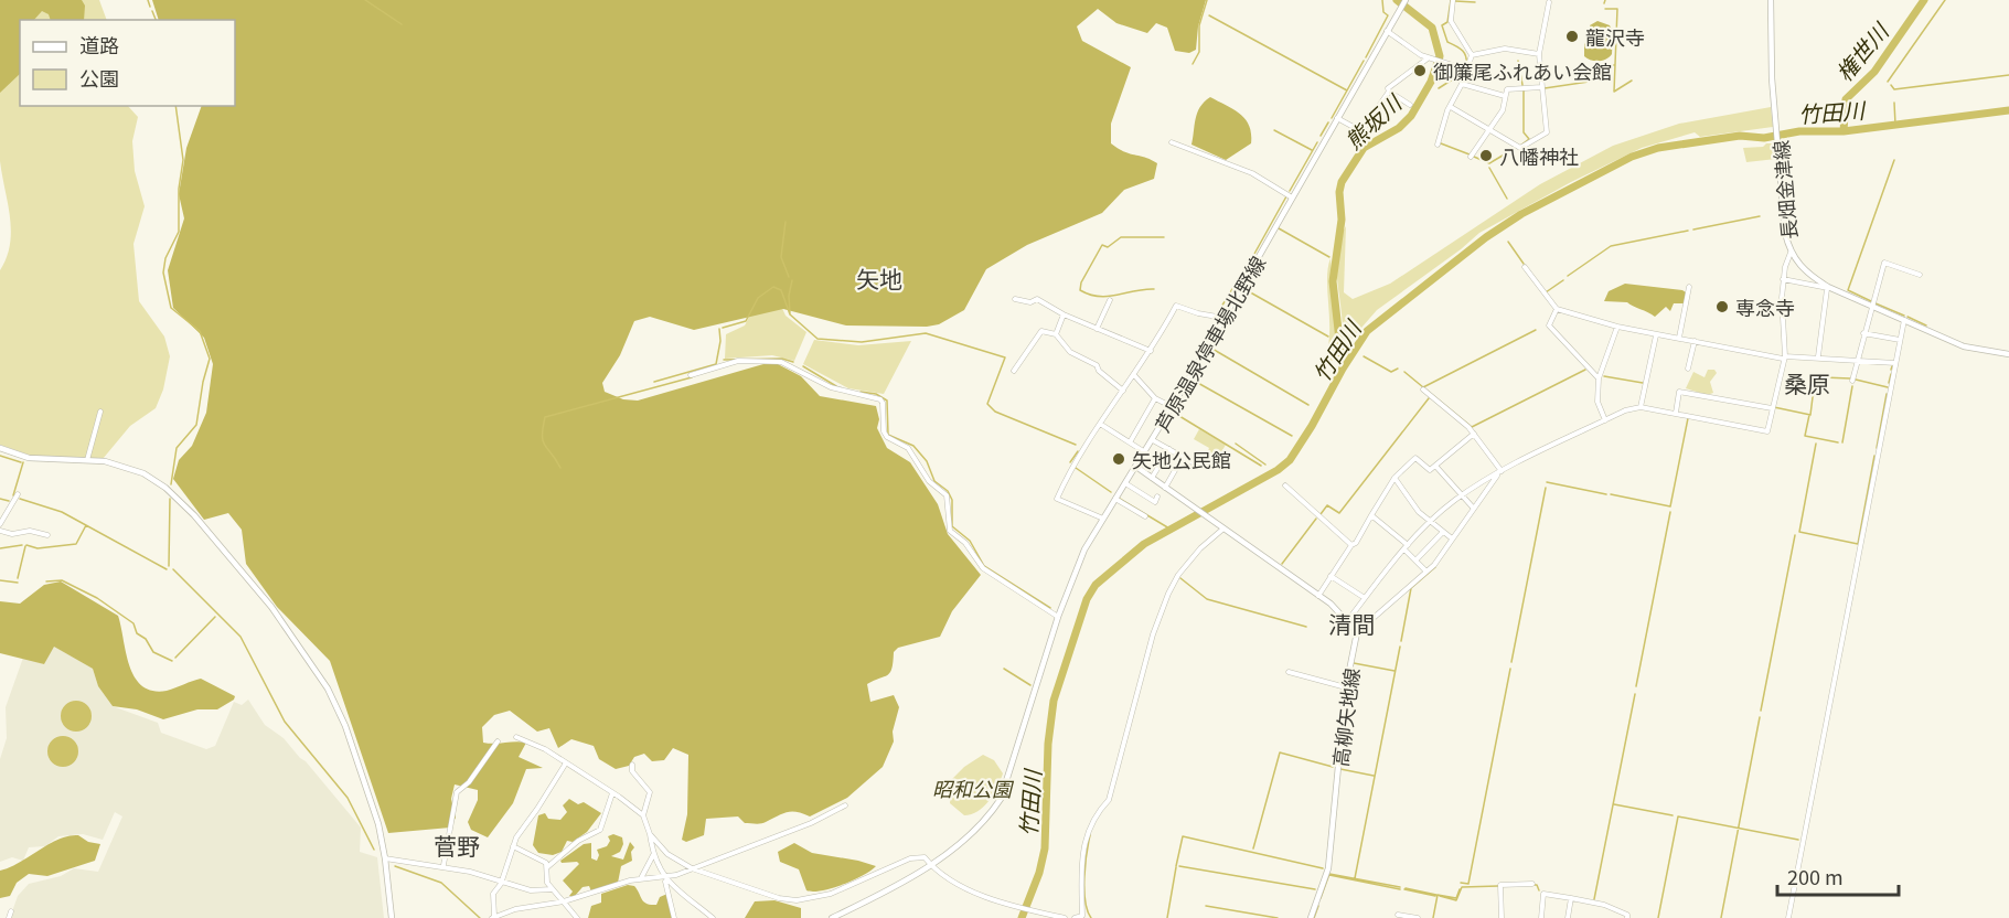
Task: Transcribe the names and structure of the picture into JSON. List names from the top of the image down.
{
  "streets": {
    "main road": ["長畑金津線", "芦原温泉停車場北野線", "高柳矢地線"]
  },
  "districts": [
    "矢地",
    "桑原",
    "清間",
    "菅野"
  ],
  "water": ["権世川", "竹田川", "熊坂川"],
  "parks": ["昭和公園"],
  "places": [
    "龍沢寺",
    "御簾尾ふれあい会館",
    "八幡神社",
    "専念寺",
    "矢地公民館"
  ],
  "legend": ["道路", "公園"],
  "scale_bar": "200 m"
}
